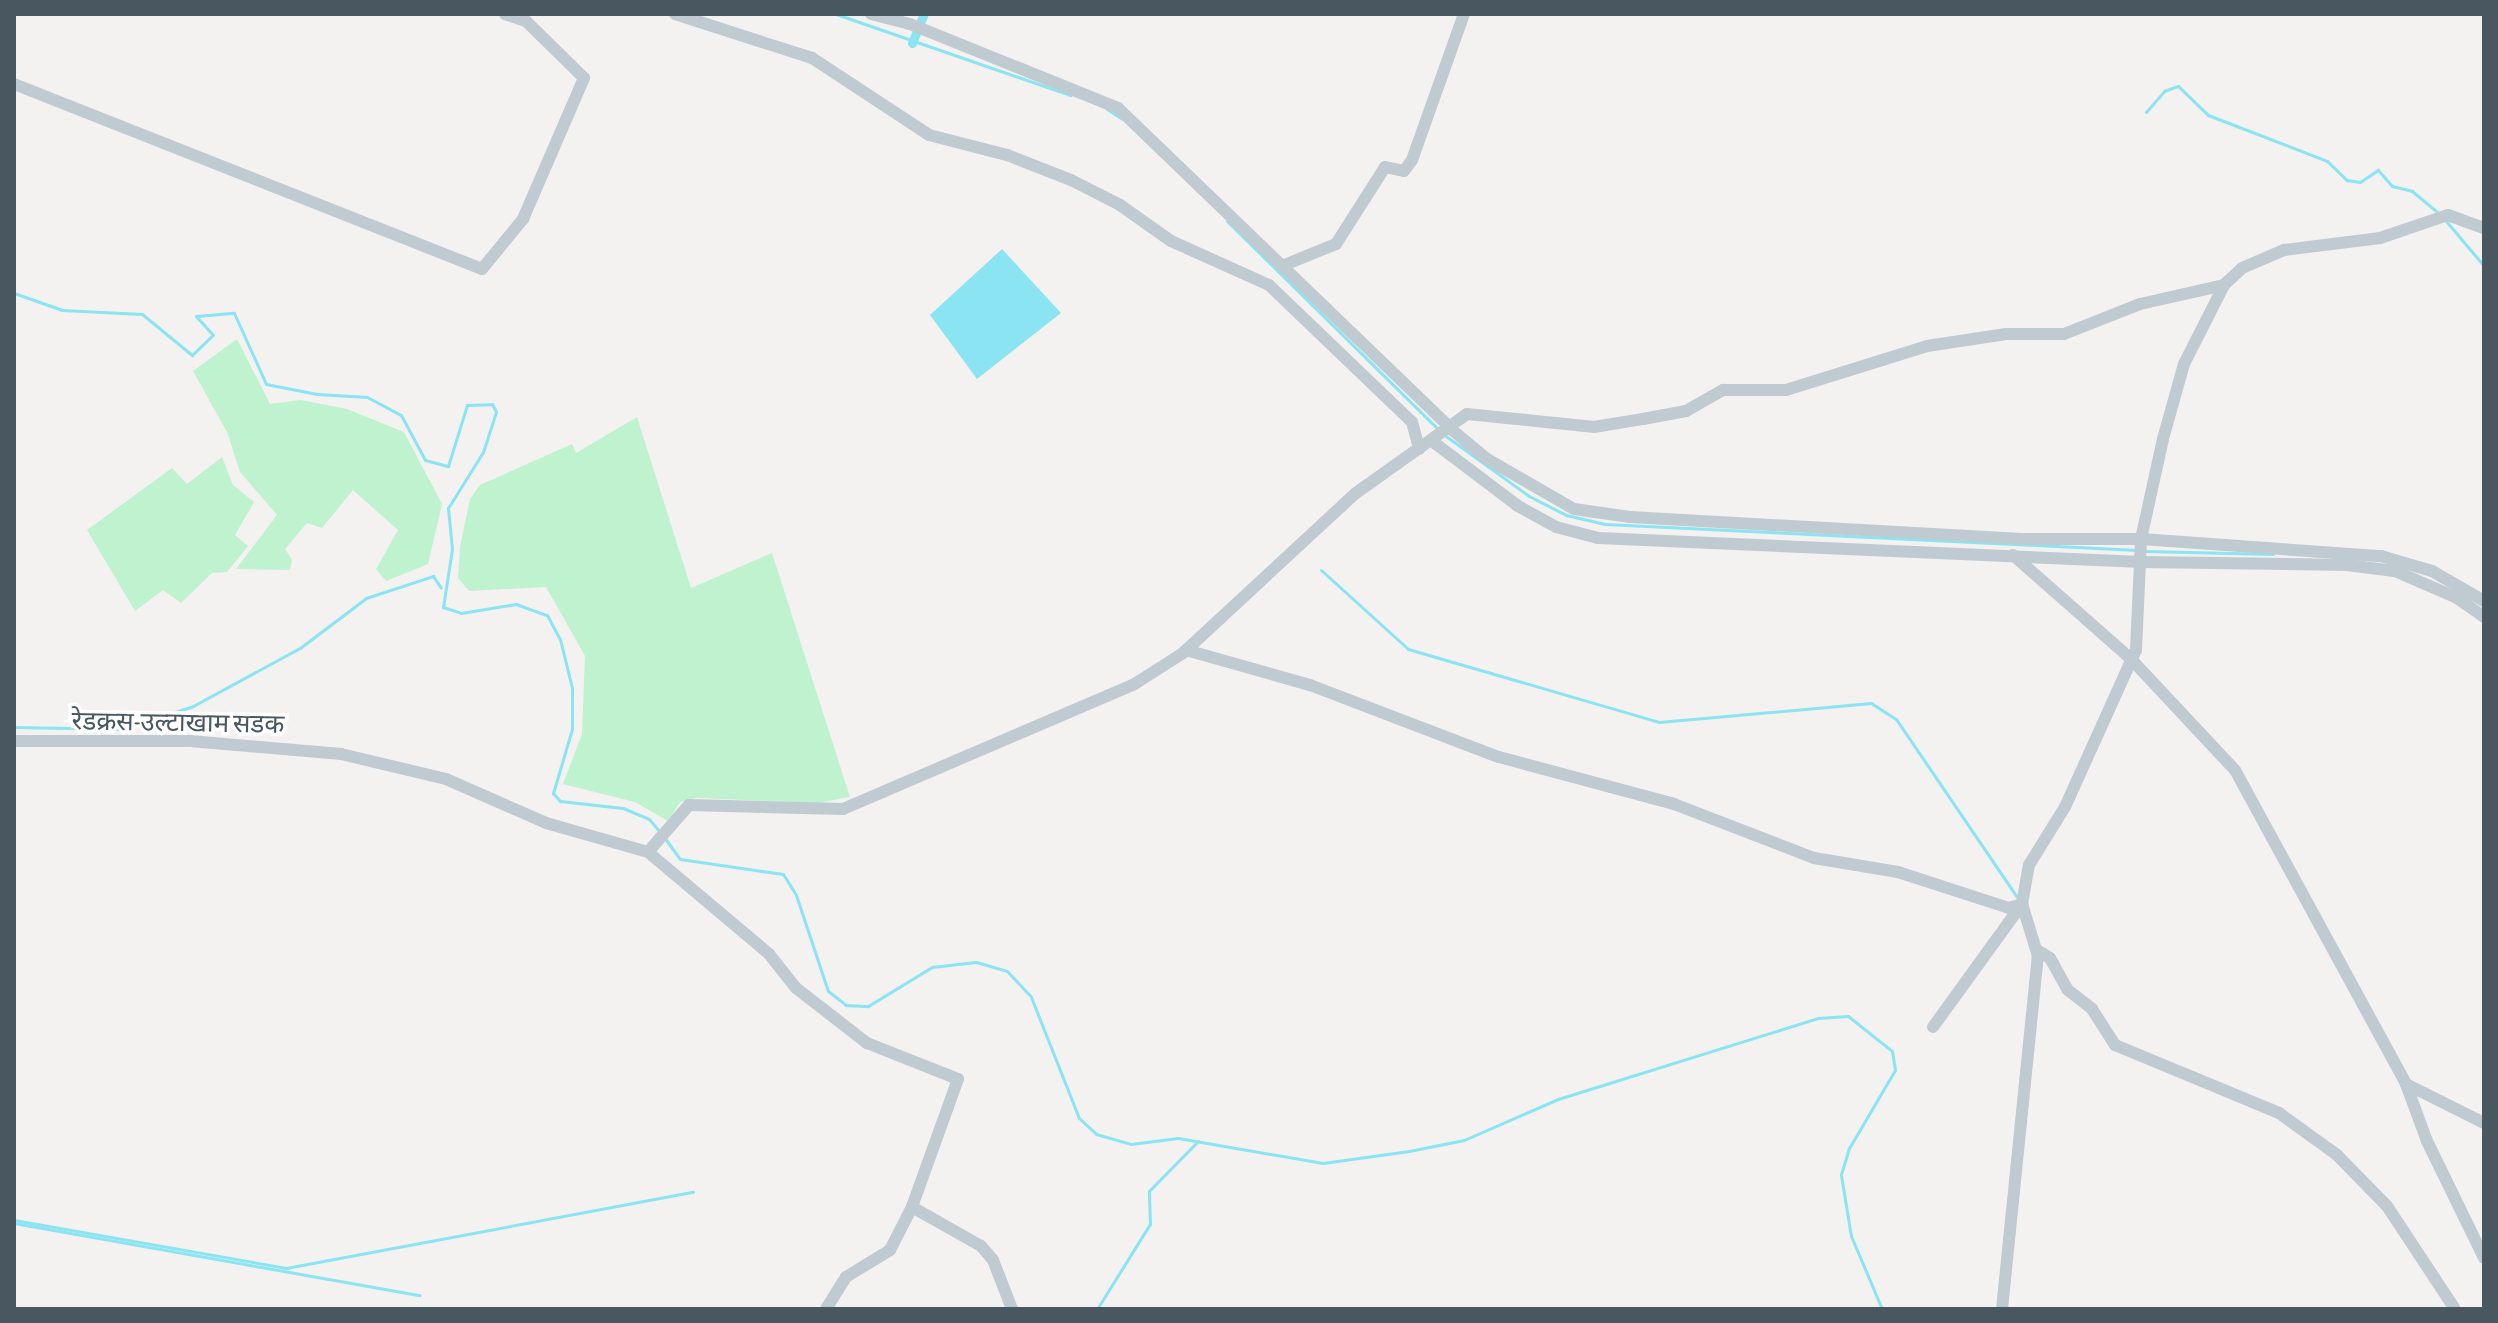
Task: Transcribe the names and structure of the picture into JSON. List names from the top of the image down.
{
  "streets": {
    "street": ["रेडक्रस-उल्टाखाम सडक"]
  }
}
